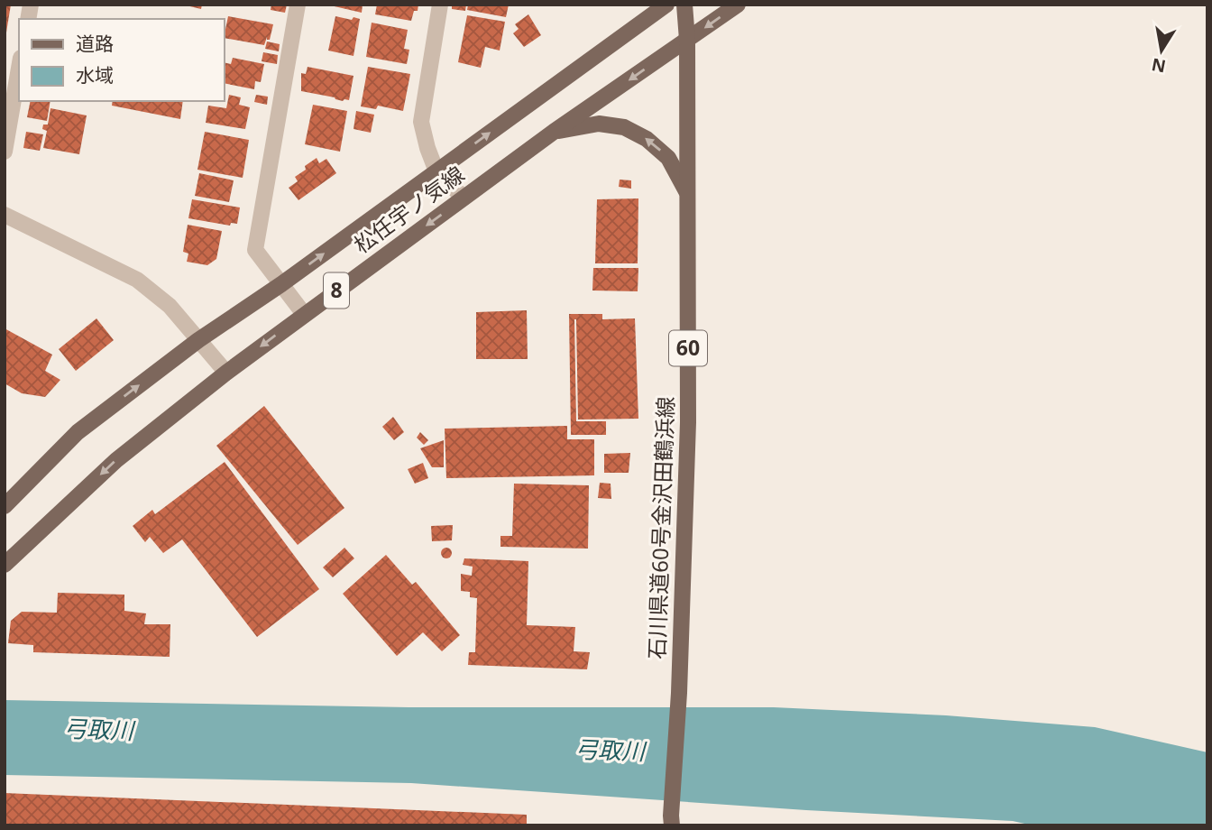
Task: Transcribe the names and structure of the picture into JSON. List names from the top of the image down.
{
  "streets": {
    "main road": [
      "松任宇ノ気線",
      "8",
      "60",
      "石川県道60号金沢田鶴浜線"
    ]
  },
  "crossings": [
    ["松任宇ノ気線", "石川県道60号金沢田鶴浜線"]
  ],
  "water": ["弓取川"],
  "legend": ["道路", "水域"],
  "north": "bottom"
}
